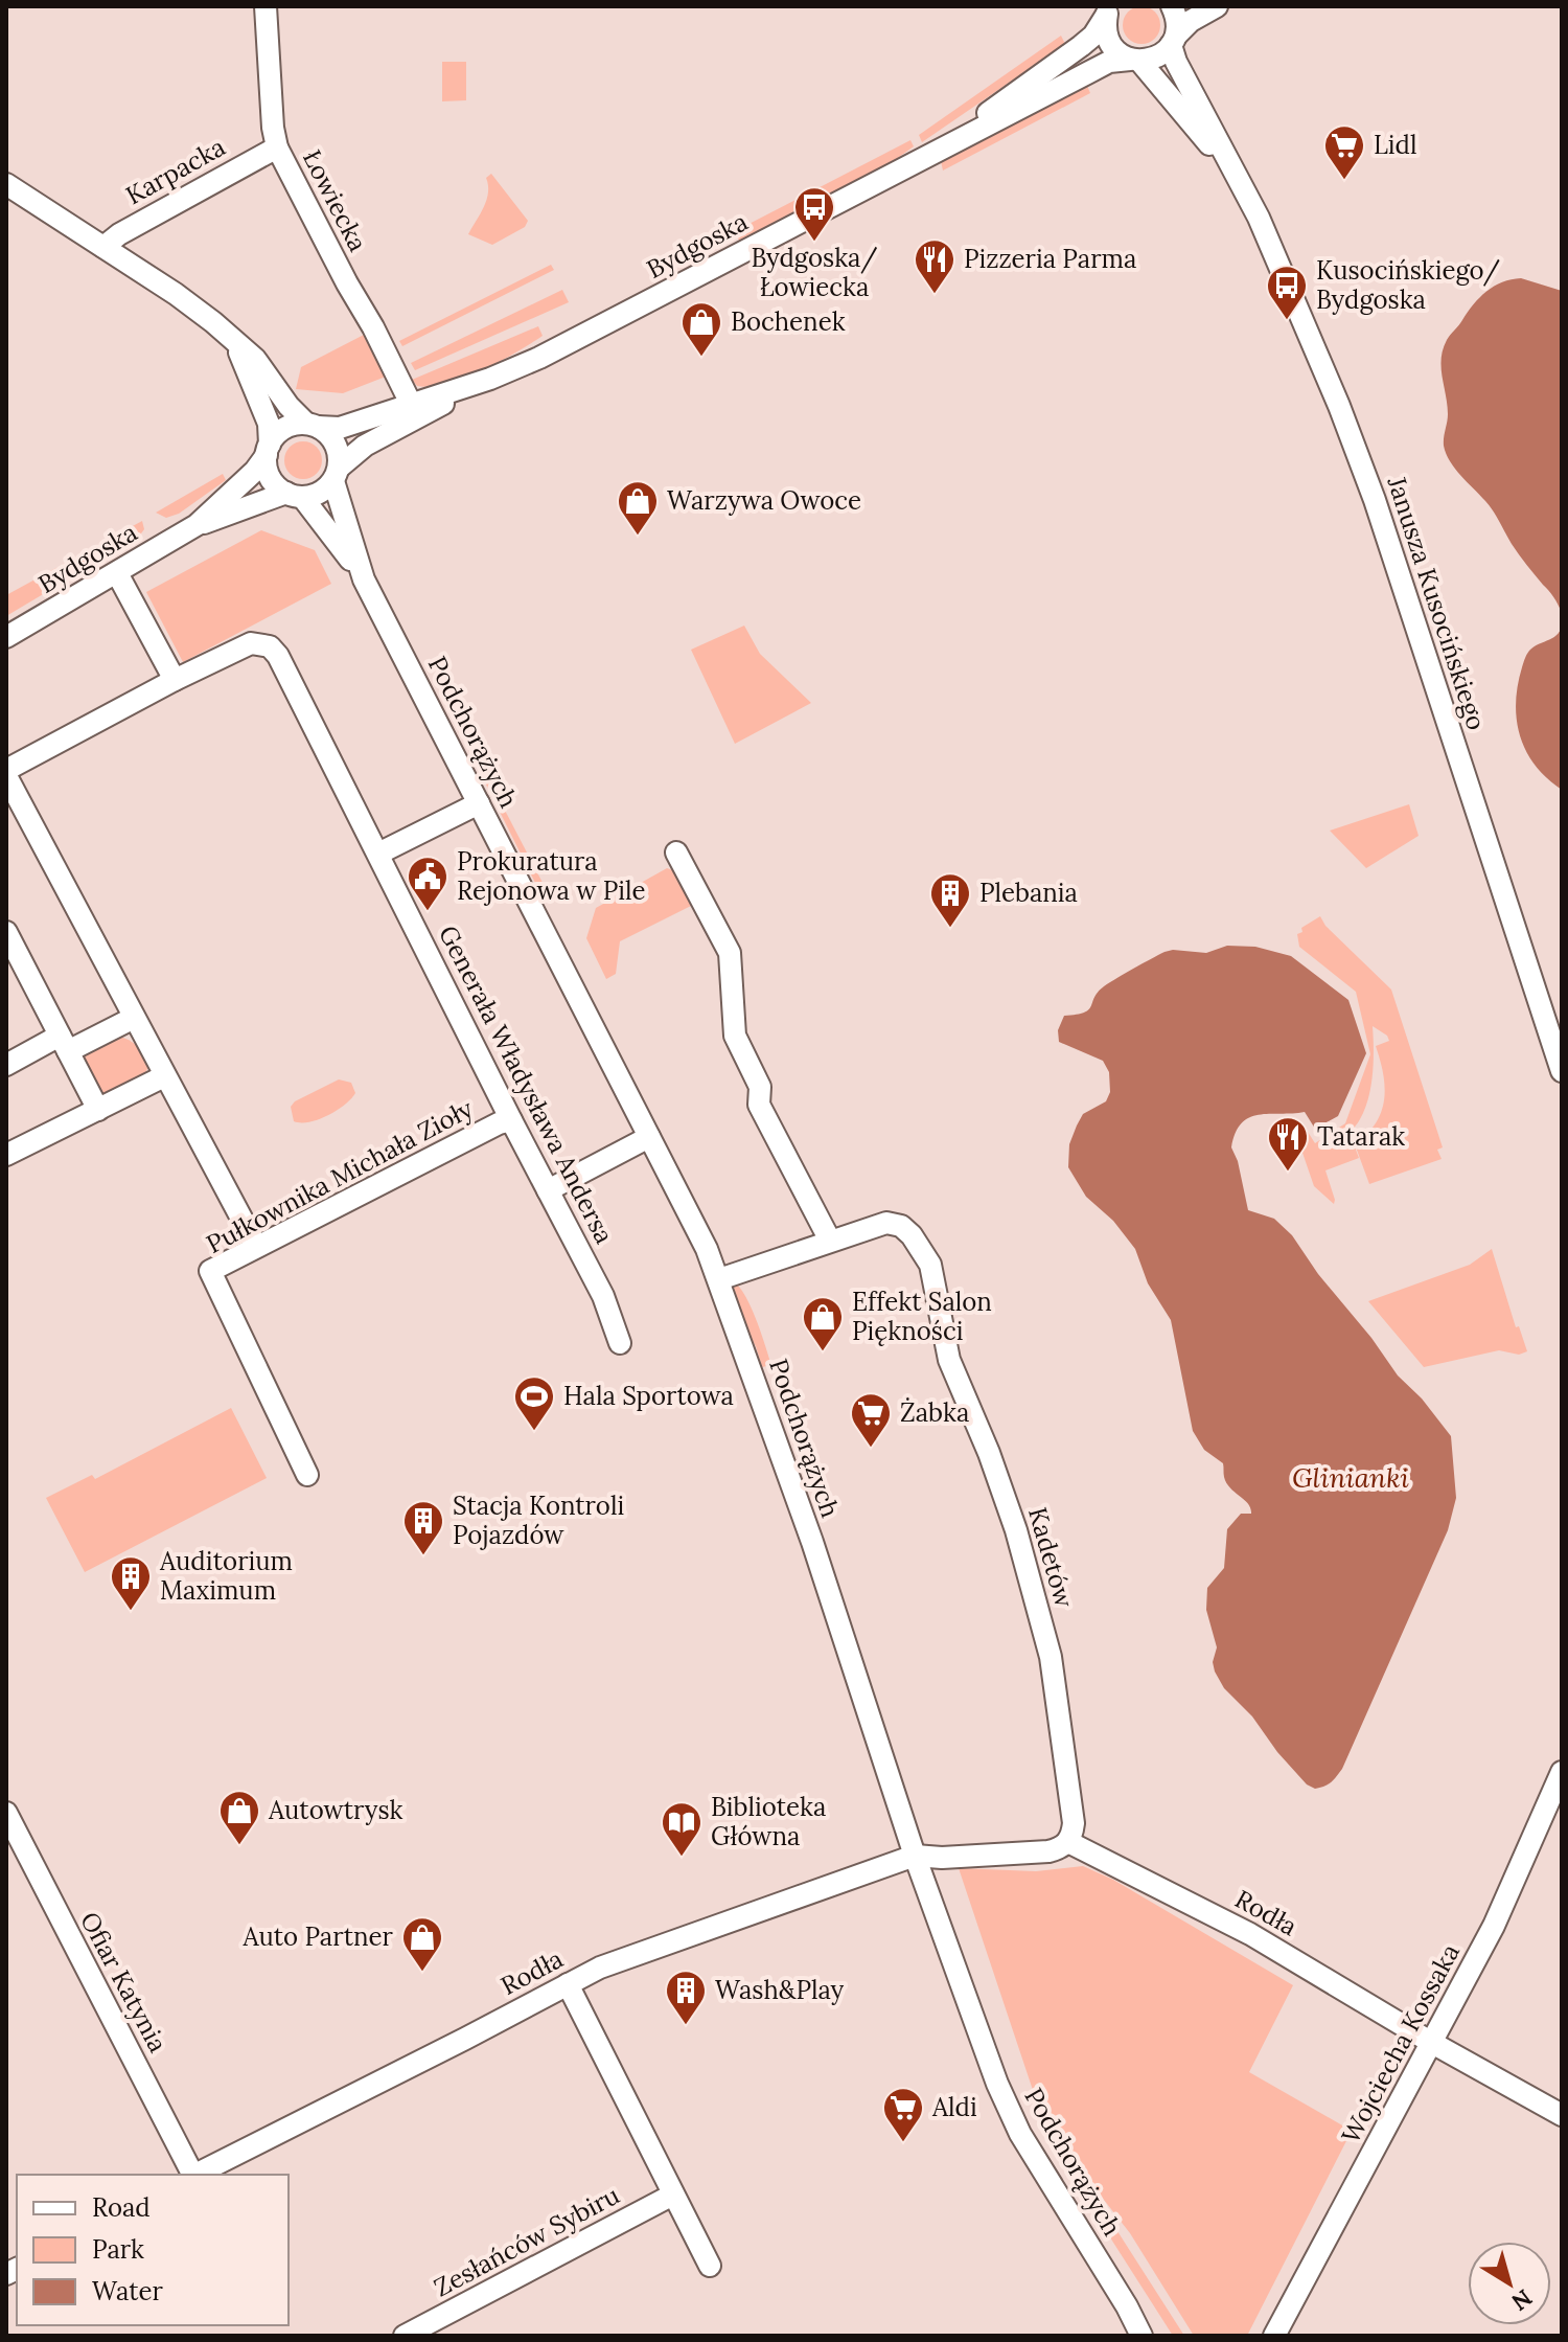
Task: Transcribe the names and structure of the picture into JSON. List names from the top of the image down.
{
  "streets": {
    "street": [
      "Karpacka",
      "Łowiecka",
      "Bydgoska",
      "Janusza Kusocińskiego",
      "Podchorążych",
      "Generała Władysława Andersa",
      "Pułkownika Michała Zioły",
      "Kadetów",
      "Rodła",
      "Ofiar Katynia",
      "Wojciecha Kossaka",
      "Zesłańców Sybiru"
    ]
  },
  "crossings": [
    ["Karpacka", "Łowiecka"],
    ["Łowiecka", "Bydgoska"],
    ["Bydgoska", "Janusza Kusocińskiego"],
    ["Bydgoska", "Podchorążych"],
    ["Podchorążych", "Kadetów"],
    ["Podchorążych", "Rodła"],
    ["Generała Władysława Andersa", "Pułkownika Michała Zioły"],
    ["Kadetów", "Rodła"],
    ["Rodła", "Wojciecha Kossaka"]
  ],
  "water": ["Glinianki"],
  "places": {
    "supermarket": ["Lidl", "Żabka", "Aldi"],
    "bus stop": ["Bydgoska/ Łowiecka", "Kusocińskiego/ Bydgoska"],
    "restaurant": ["Pizzeria Parma", "Tatarak"],
    "shop": [
      "Bochenek",
      "Warzywa Owoce",
      "Effekt Salon Piękności",
      "Autowtrysk",
      "Auto Partner"
    ],
    "public building": ["Prokuratura Rejonowa w Pile"],
    "building": [
      "Plebania",
      "Stacja Kontroli Pojazdów",
      "Auditorium Maximum",
      "Wash&Play"
    ],
    "sports": ["Hala Sportowa"],
    "library": ["Biblioteka Główna"]
  },
  "legend": ["Road", "Park", "Water"],
  "north": "bottom right"
}
